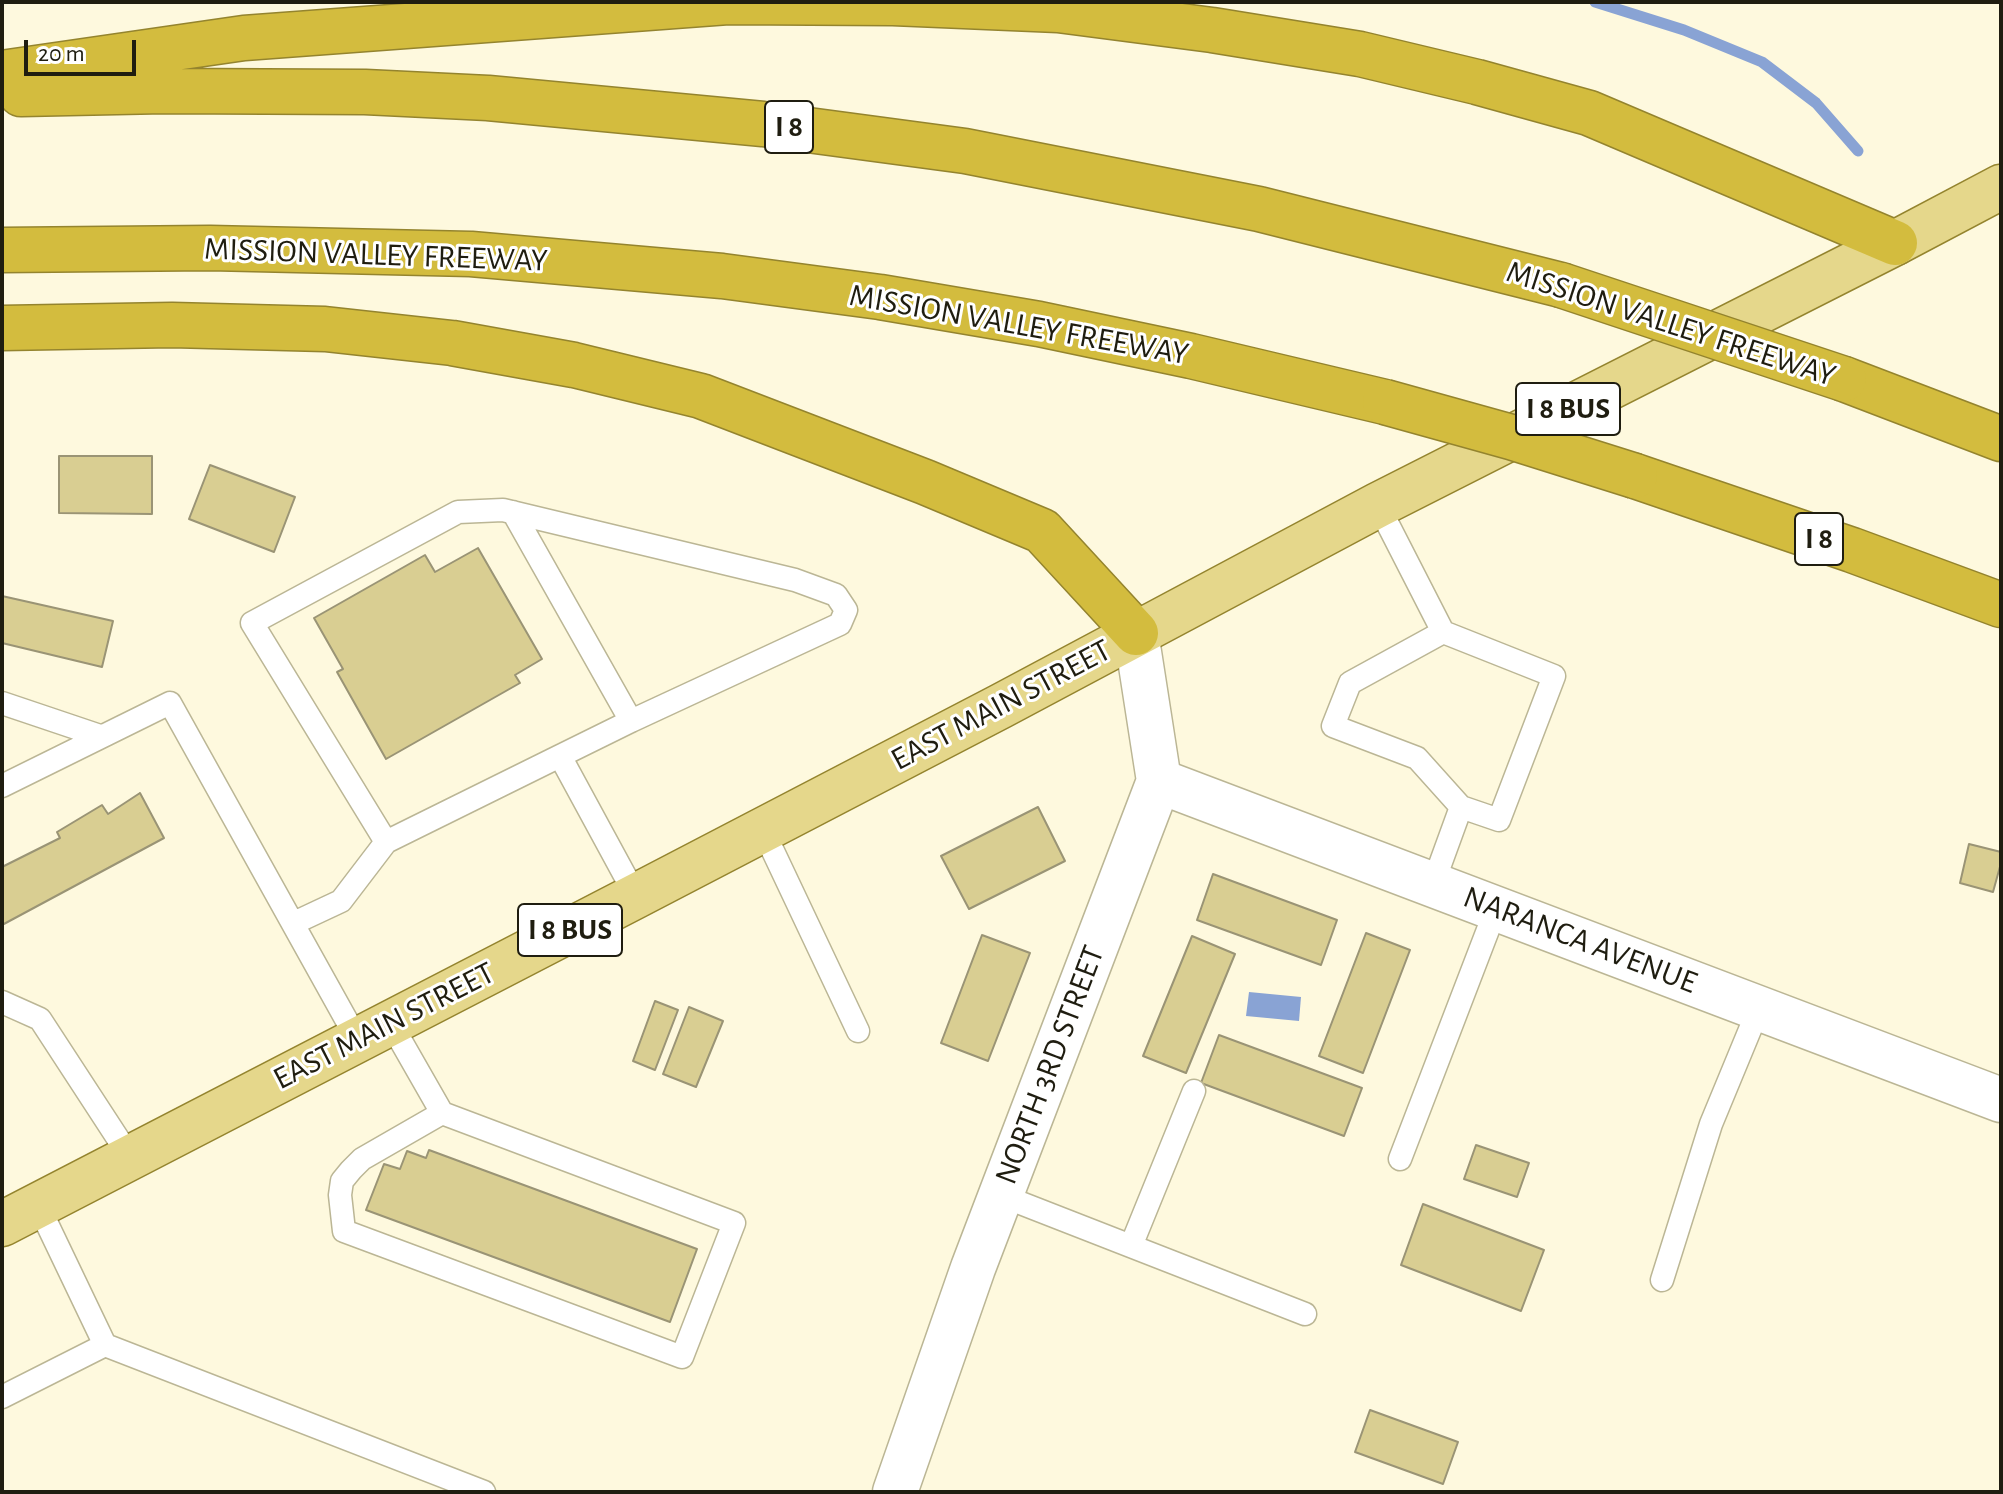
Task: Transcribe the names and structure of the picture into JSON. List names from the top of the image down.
{
  "streets": {
    "highway": ["I 8", "MISSION VALLEY FREEWAY"],
    "main road": ["I 8 BUS", "EAST MAIN STREET"],
    "street": ["NARANCA AVENUE", "NORTH 3RD STREET"]
  },
  "crossings": [
    ["EAST MAIN STREET", "NORTH 3RD STREET"],
    ["NARANCA AVENUE", "NORTH 3RD STREET"]
  ],
  "scale_bar": "20 m"
}
